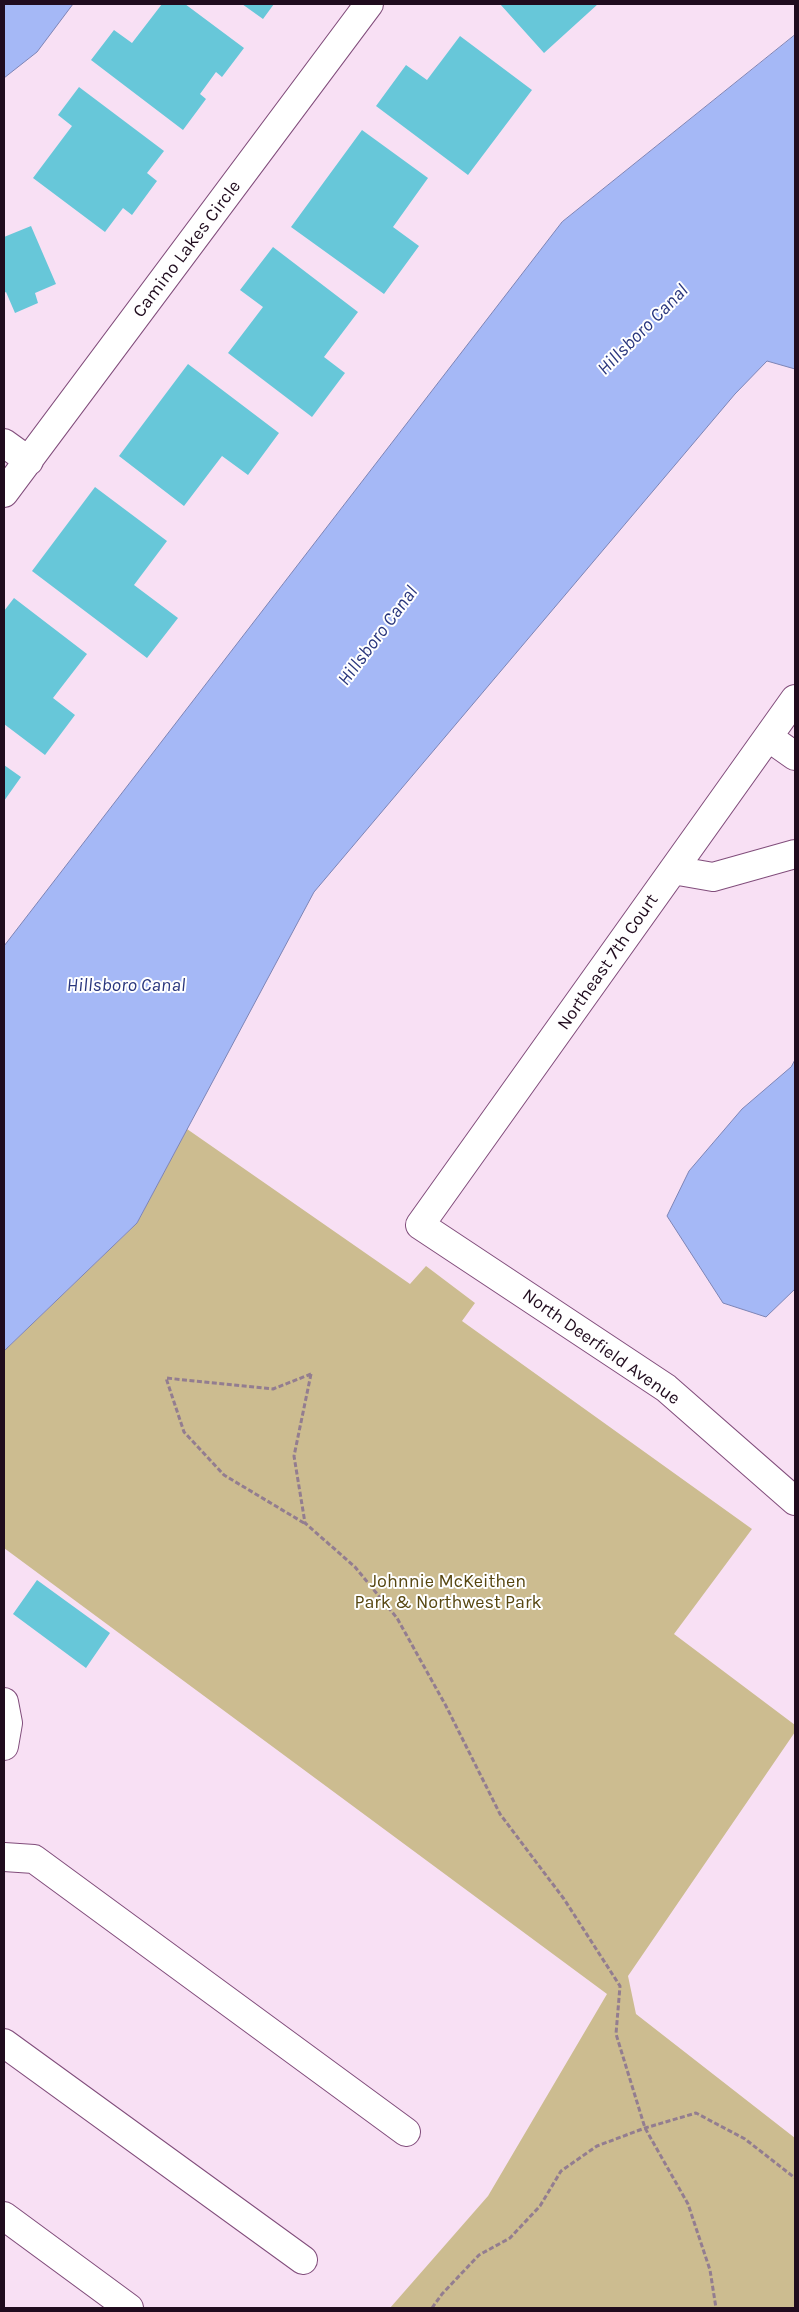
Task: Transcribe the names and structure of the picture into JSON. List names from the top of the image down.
{
  "streets": {
    "street": ["Camino Lakes Circle", "Northeast 7th Court", "North Deerfield Avenue"]
  },
  "crossings": [
    ["Northeast 7th Court", "North Deerfield Avenue"]
  ],
  "water": ["Hillsboro Canal"],
  "parks": ["Johnnie McKeithen Park & Northwest Park"]
}
